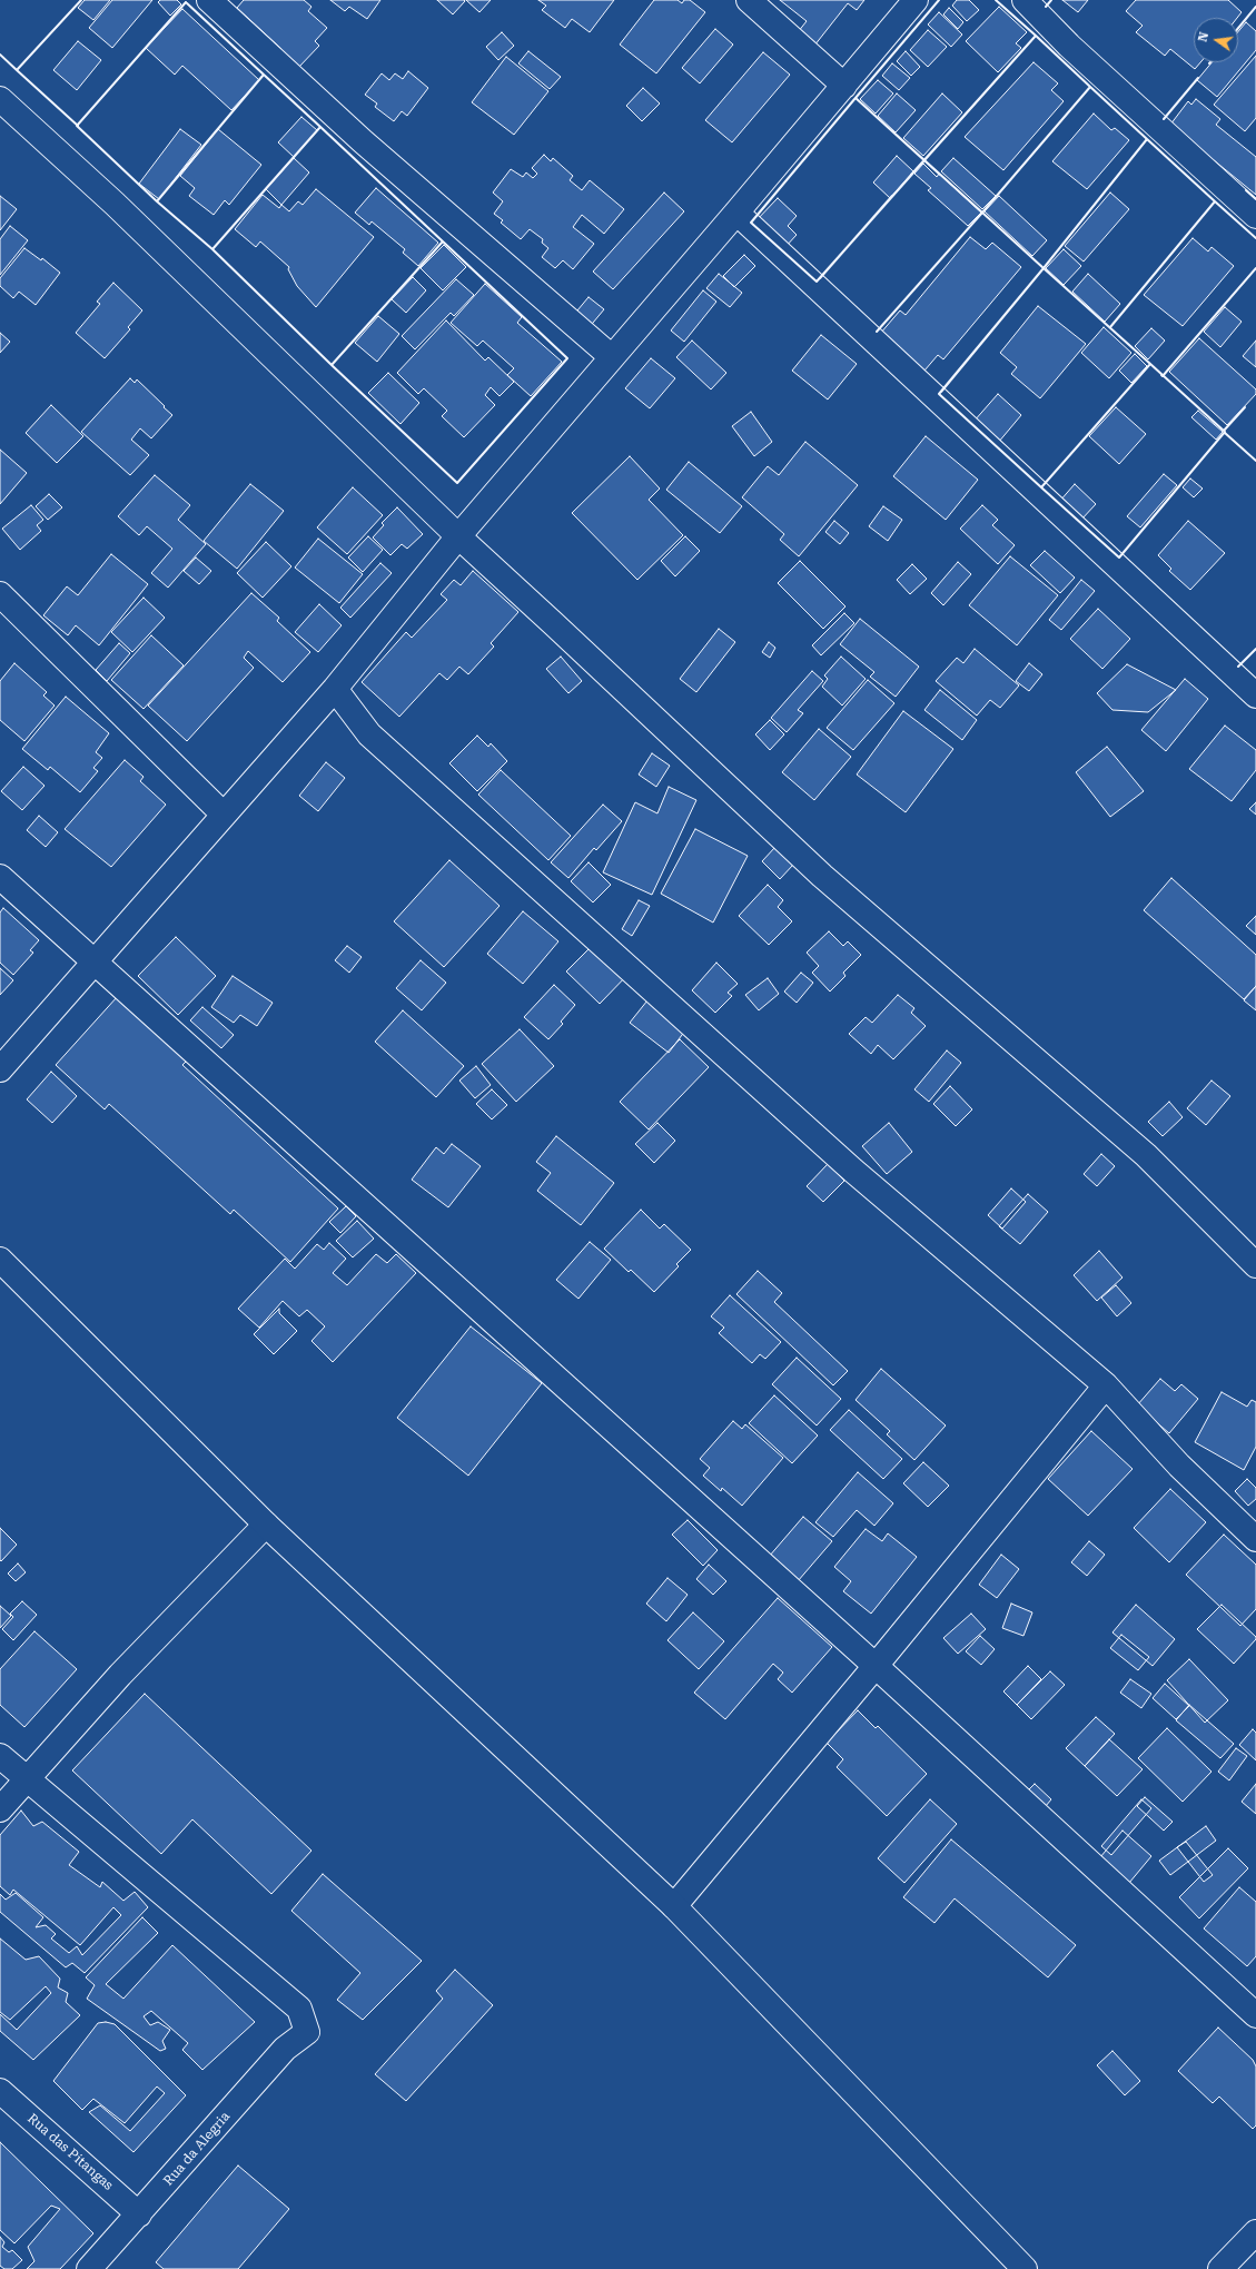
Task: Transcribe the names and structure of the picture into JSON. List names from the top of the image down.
{
  "streets": {
    "street": ["Rua da Alegria", "Rua das Pitangas"]
  },
  "crossings": [
    ["Rua da Alegria", "Rua das Pitangas"]
  ],
  "north": "left"
}
